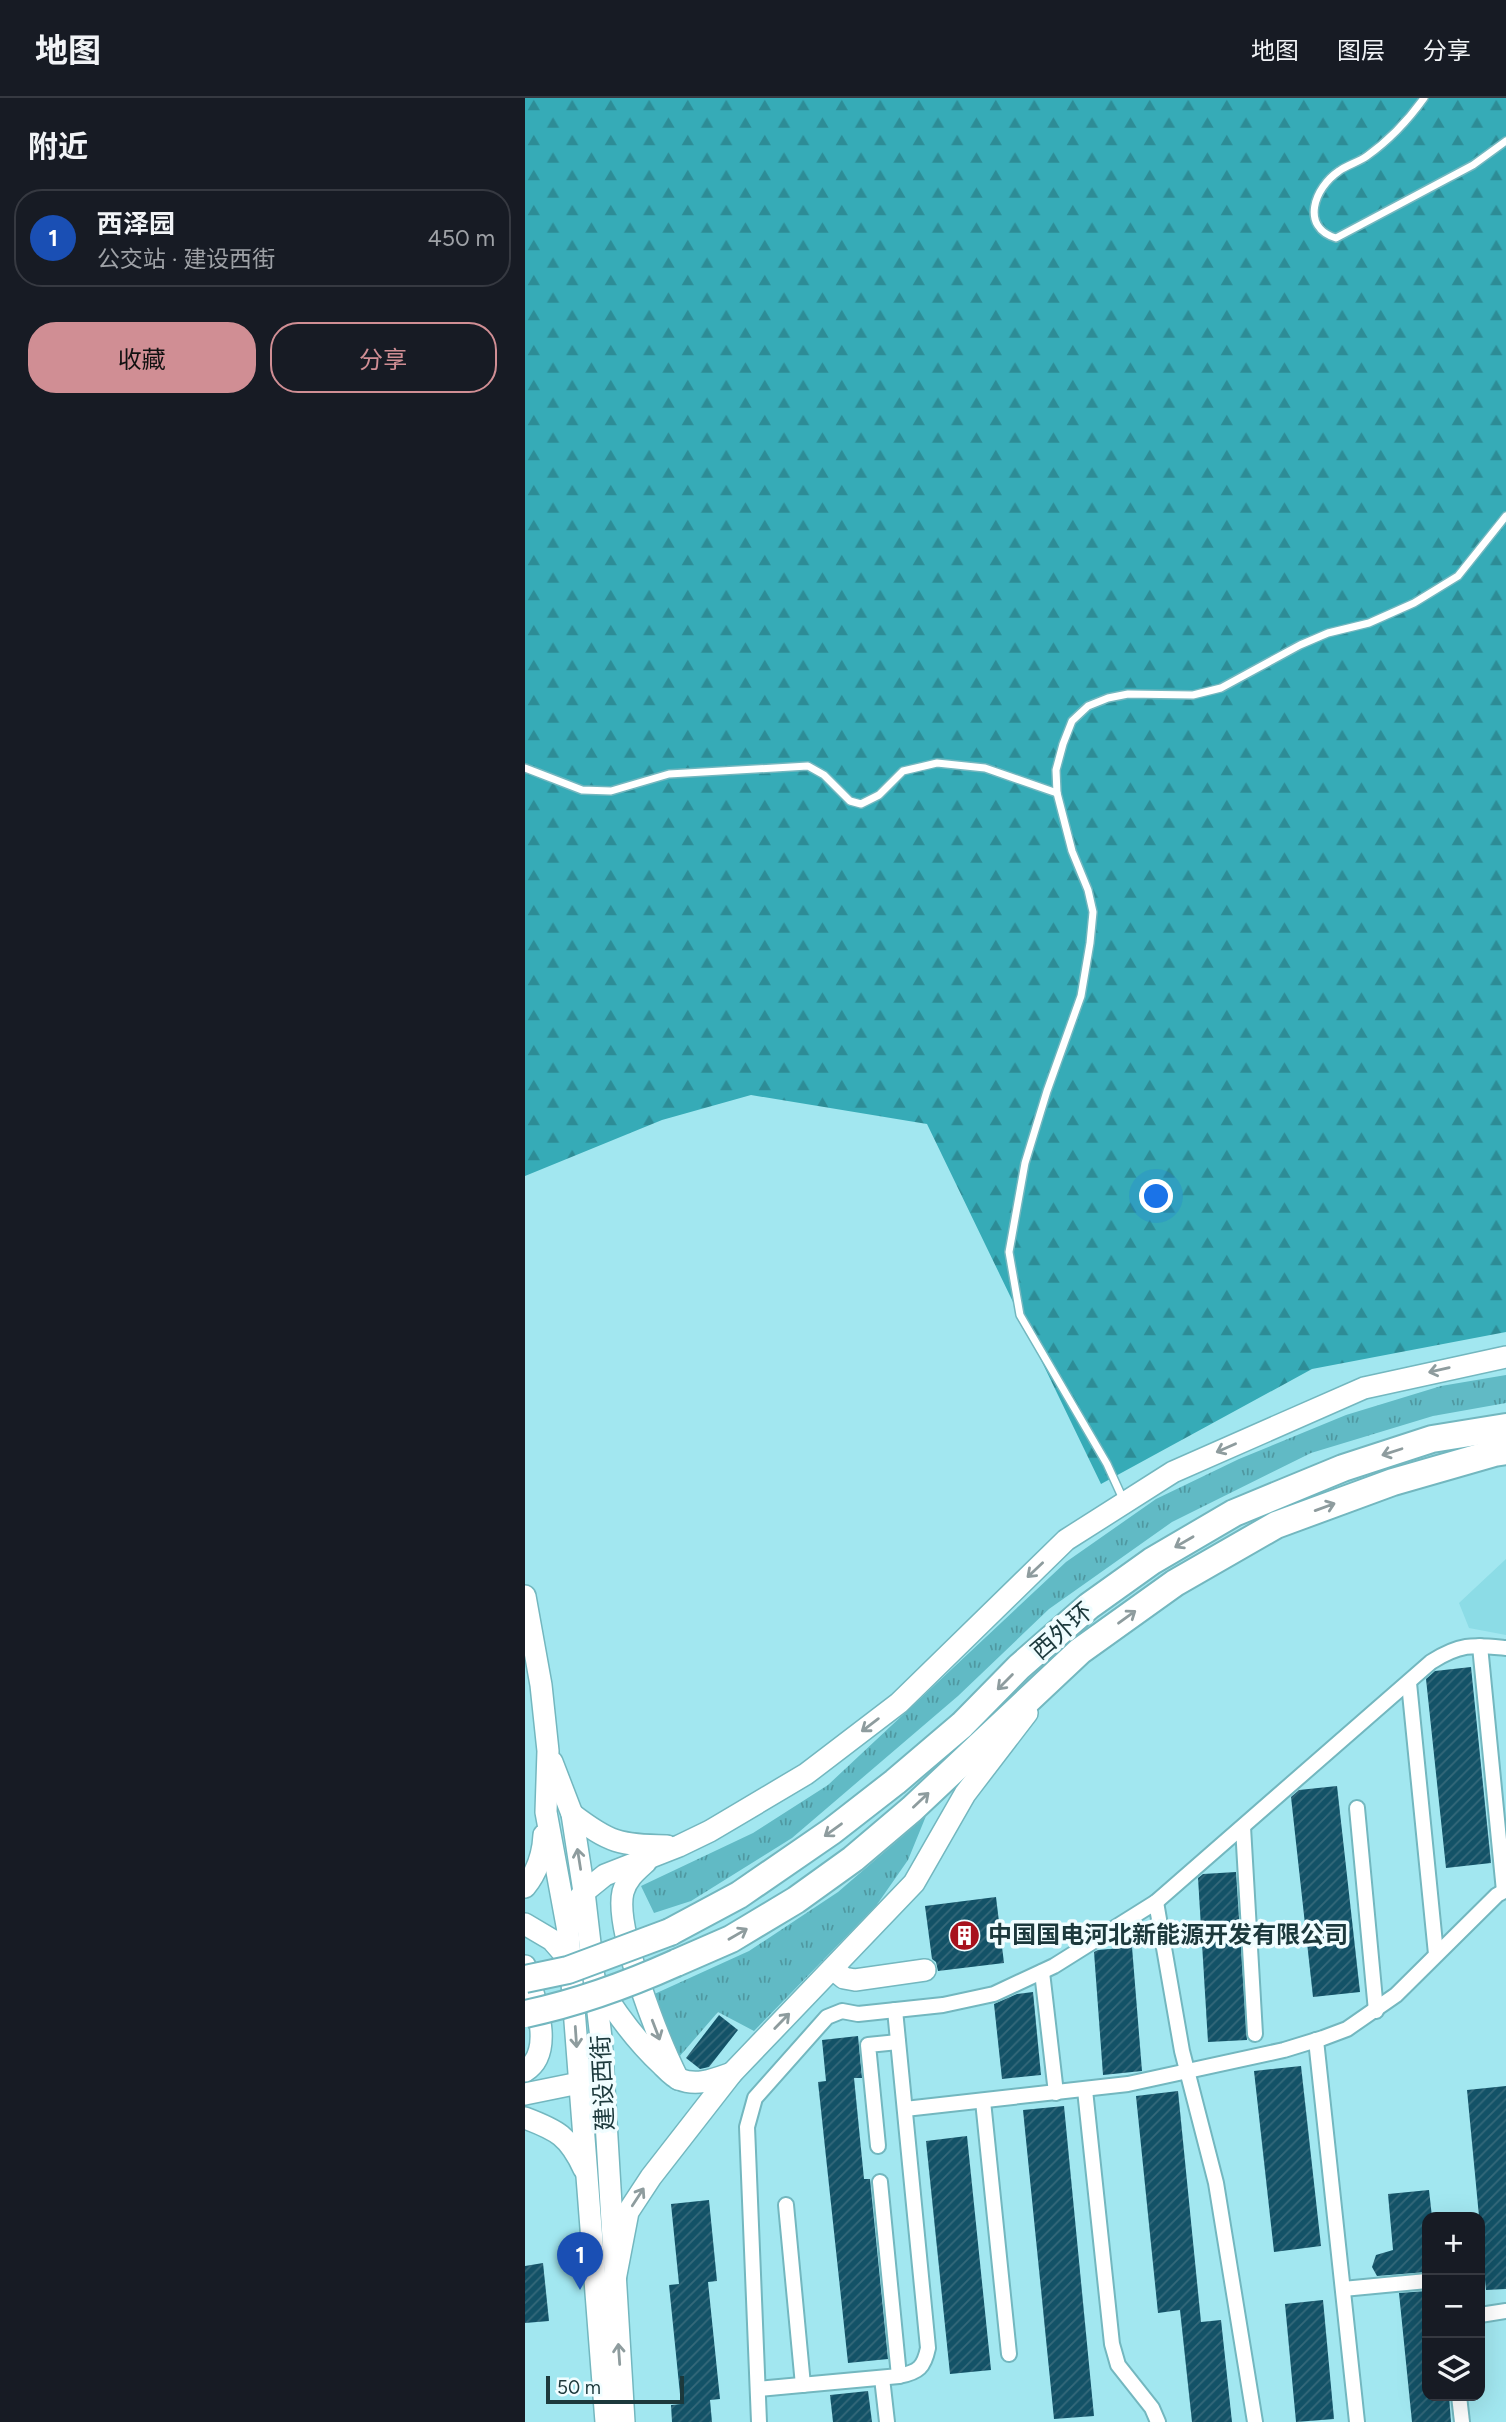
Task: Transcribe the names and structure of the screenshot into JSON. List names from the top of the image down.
{
  "streets": {
    "highway": ["西外环"],
    "main road": ["建设西街"]
  },
  "places": {
    "building": ["中国国电河北新能源开发有限公司"]
  },
  "scale_bar": "50 m",
  "page": {
    "header": "地图",
    "nav": ["地图", "图层", "分享"],
    "heading": "附近",
    "list": [
      {
        "mark": "1",
        "name": "西泽园",
        "note": "公交站 · 建设西街",
        "value": "450 m"
      }
    ],
    "buttons": ["收藏", "分享"],
    "map_buttons": ["+", "−"],
    "pins": "1",
    "scale": "50 m"
  }
}
